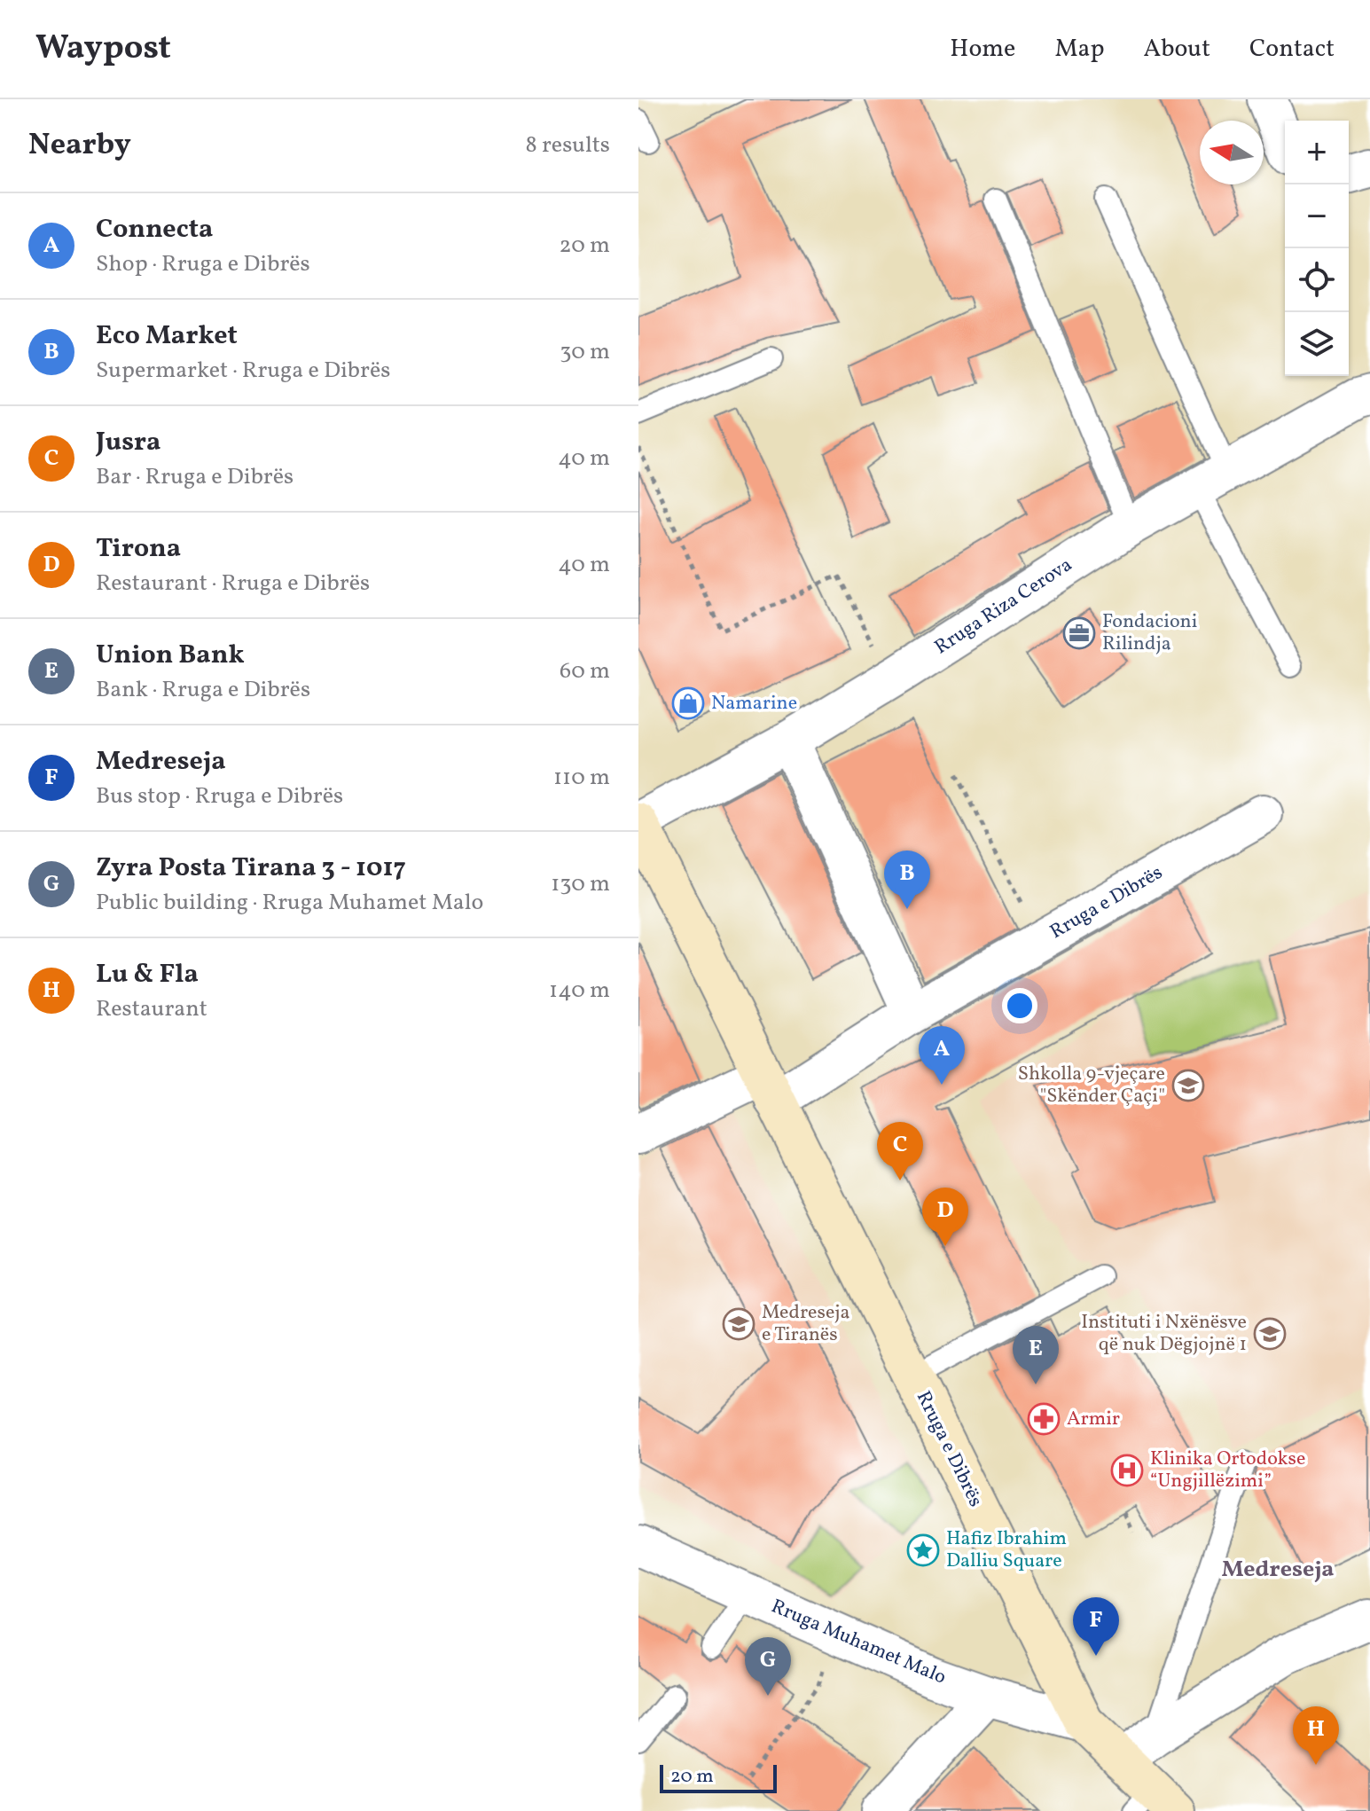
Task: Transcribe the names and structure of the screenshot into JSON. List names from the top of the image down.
{
  "streets": {
    "main road": ["Rruga e Dibrës"],
    "street": ["Rruga Riza Cerova", "Rruga Muhamet Malo"]
  },
  "crossings": [
    ["Rruga Riza Cerova", "Rruga e Dibrës"],
    ["Rruga e Dibrës", "Rruga Muhamet Malo"]
  ],
  "districts": ["Medreseja"],
  "places": {
    "office": ["Fondacioni Rilindja"],
    "shop": ["Namarine"],
    "school or university": ["Shkolla 9-vjeçare \"Skënder Çaçi\"", "Medreseja e Tiranës", "Instituti i Nxënësve që nuk Dëgjojnë 1"],
    "pharmacy": ["Armir"],
    "hospital": ["Klinika Ortodokse “Ungjillëzimi”"],
    "place": ["Hafiz Ibrahim Dalliu Square"]
  },
  "scale_bar": "20 m",
  "north": "left",
  "page": {
    "header": "Waypost",
    "nav": [
      "Home",
      "Map",
      "About",
      "Contact"
    ],
    "heading": ["Nearby", "8 results"],
    "map_buttons": ["+", "−"],
    "list": [
      {
        "mark": "A",
        "name": "Connecta",
        "note": "Shop · Rruga e Dibrës",
        "value": "20 m"
      },
      {
        "mark": "B",
        "name": "Eco Market",
        "note": "Supermarket · Rruga e Dibrës",
        "value": "30 m"
      },
      {
        "mark": "C",
        "name": "Jusra",
        "note": "Bar · Rruga e Dibrës",
        "value": "40 m"
      },
      {
        "mark": "D",
        "name": "Tirona",
        "note": "Restaurant · Rruga e Dibrës",
        "value": "40 m"
      },
      {
        "mark": "E",
        "name": "Union Bank",
        "note": "Bank · Rruga e Dibrës",
        "value": "60 m"
      },
      {
        "mark": "F",
        "name": "Medreseja",
        "note": "Bus stop · Rruga e Dibrës",
        "value": "110 m"
      },
      {
        "mark": "G",
        "name": "Zyra Posta Tirana 3 - 1017",
        "note": "Public building · Rruga Muhamet Malo",
        "value": "130 m"
      },
      {
        "mark": "H",
        "name": "Lu & Fla",
        "note": "Restaurant",
        "value": "140 m"
      }
    ],
    "pins": [
      "B",
      "A",
      "C",
      "D",
      "E",
      "F",
      "G",
      "H"
    ],
    "scale": "20 m"
  }
}
